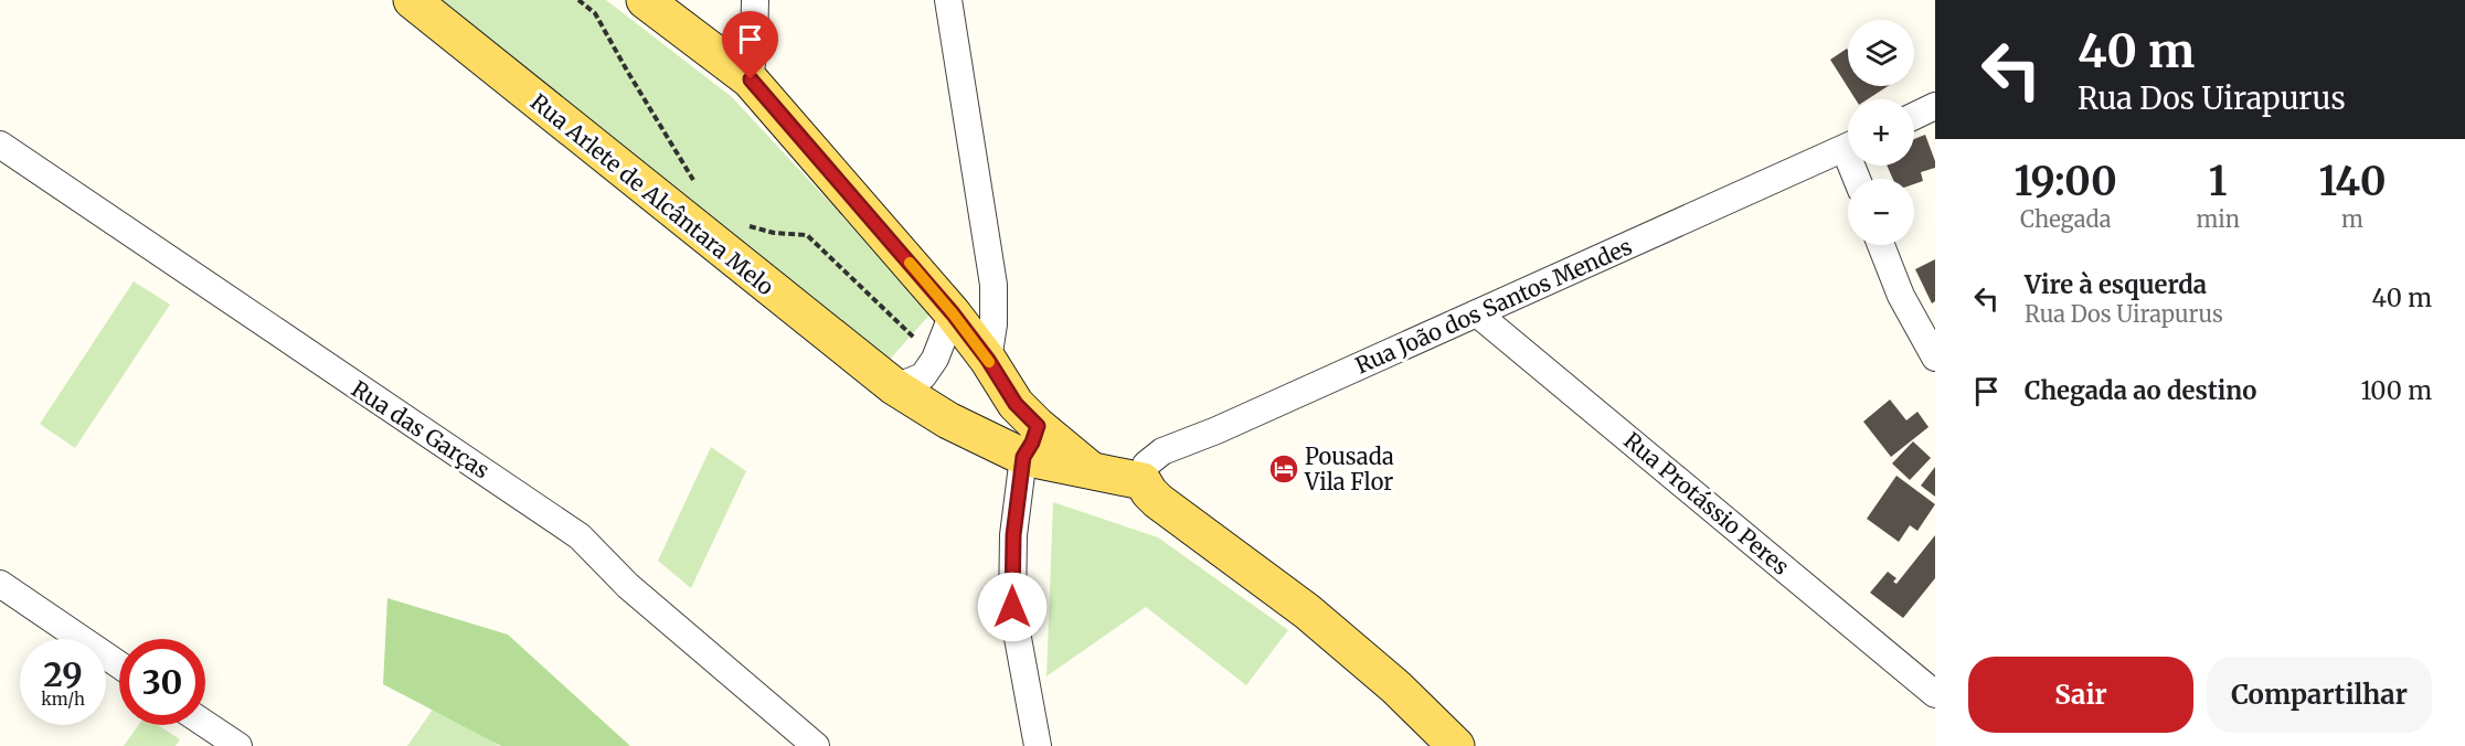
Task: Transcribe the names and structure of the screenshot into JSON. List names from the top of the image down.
{
  "streets": {
    "main road": ["Rua Arlete de Alcântara Melo"],
    "street": ["Rua João dos Santos Mendes", "Rua das Garças", "Rua Protássio Peres"]
  },
  "crossings": [
    ["Rua João dos Santos Mendes", "Rua Protássio Peres"]
  ],
  "places": {
    "hotel": ["Pousada Vila Flor"]
  },
  "page": {
    "turn": ["40 m", "Rua Dos Uirapurus"],
    "map_buttons": ["+", "−"],
    "eta": [
      "19:00",
      "Chegada",
      "1",
      "min",
      "140",
      "m"
    ],
    "list": [
      {
        "name": "Vire à esquerda",
        "note": "Rua Dos Uirapurus",
        "value": "40 m"
      },
      {
        "name": "Chegada ao destino",
        "value": "100 m"
      }
    ],
    "speed": "29 km/h",
    "limit": "30",
    "buttons": ["Sair", "Compartilhar"]
  }
}
